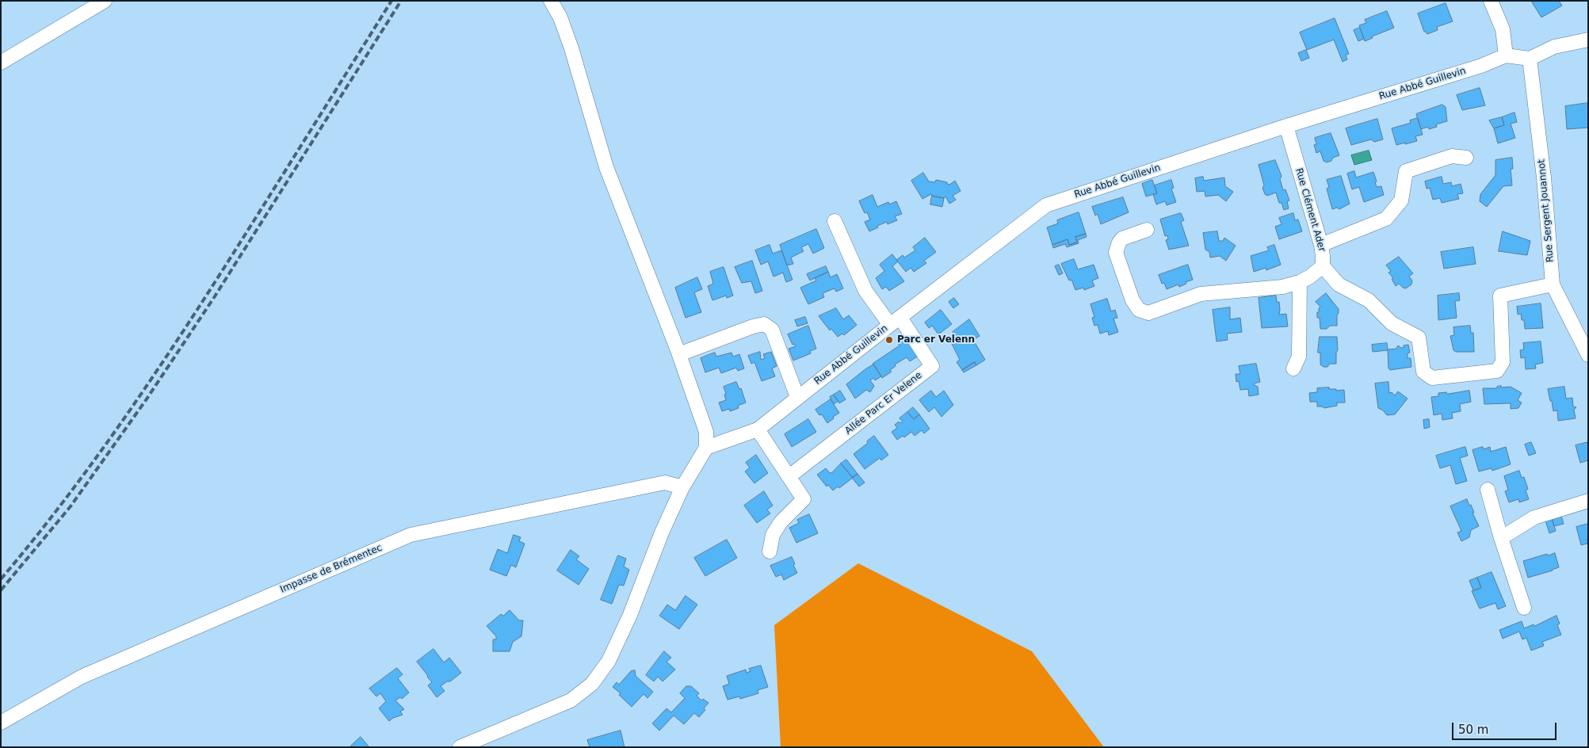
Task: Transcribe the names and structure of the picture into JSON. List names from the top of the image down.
{
  "streets": {
    "street": [
      "Rue Abbé Guillevin",
      "Rue Clément Ader",
      "Rue Sergent Jouannot",
      "Allée Parc Er Velene",
      "Impasse de Brémentec"
    ]
  },
  "crossings": [
    ["Rue Abbé Guillevin", "Rue Clément Ader"],
    ["Rue Abbé Guillevin", "Rue Sergent Jouannot"],
    ["Rue Abbé Guillevin", "Allée Parc Er Velene"],
    ["Rue Clément Ader", "Rue Sergent Jouannot"]
  ],
  "places": ["Parc er Velenn"],
  "scale_bar": "50 m"
}
